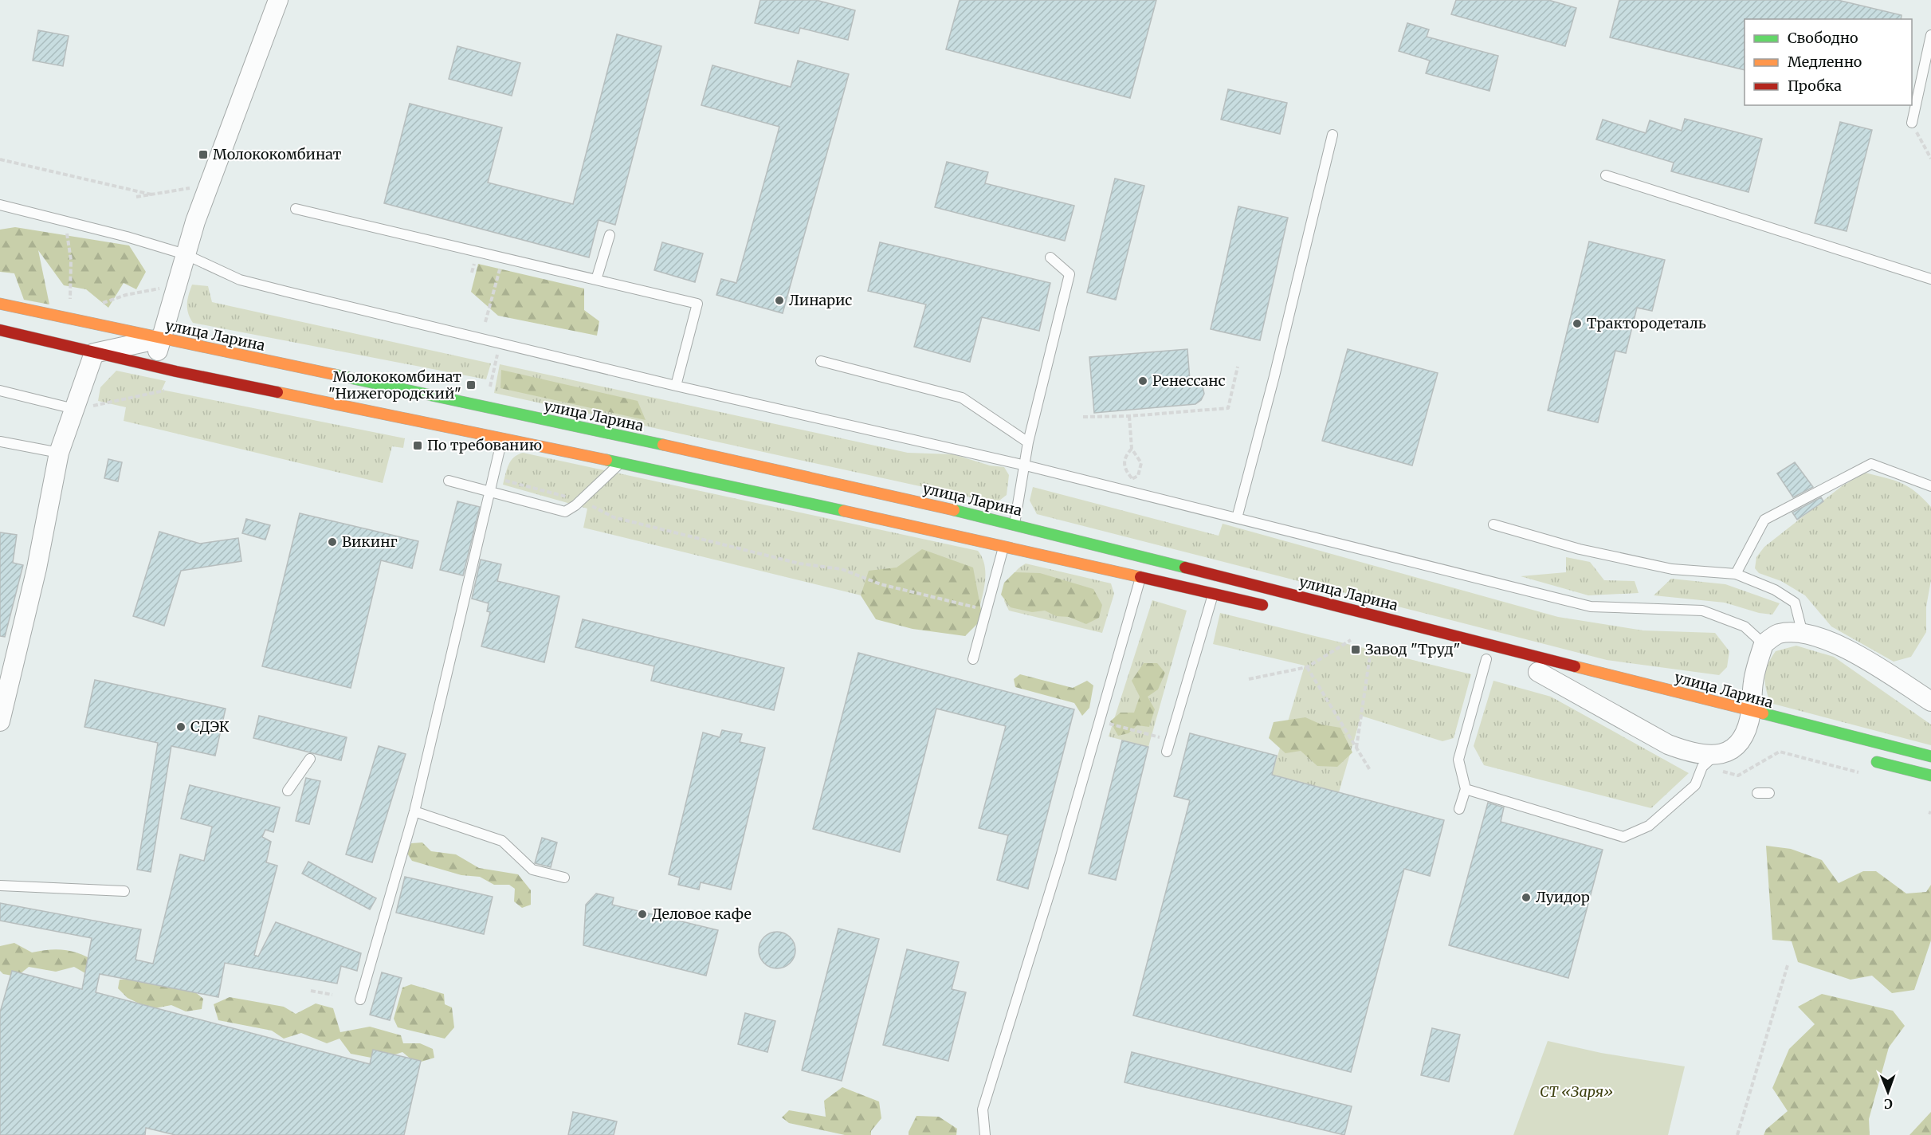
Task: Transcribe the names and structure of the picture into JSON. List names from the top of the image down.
{
  "streets": {
    "main road": ["улица Ларина"]
  },
  "parks": ["СТ «Заря»"],
  "places": {
    "transit": [
      "Молококомбинат",
      "Молококомбинат \"Нижегородский\"",
      "По требованию",
      "Завод \"Труд\""
    ],
    "other": [
      "Линарис",
      "Трактородеталь",
      "Ренессанс",
      "Викинг",
      "СДЭК",
      "Луидор",
      "Деловое кафе"
    ]
  },
  "legend": ["Свободно", "Медленно", "Пробка"],
  "north": "bottom"
}
